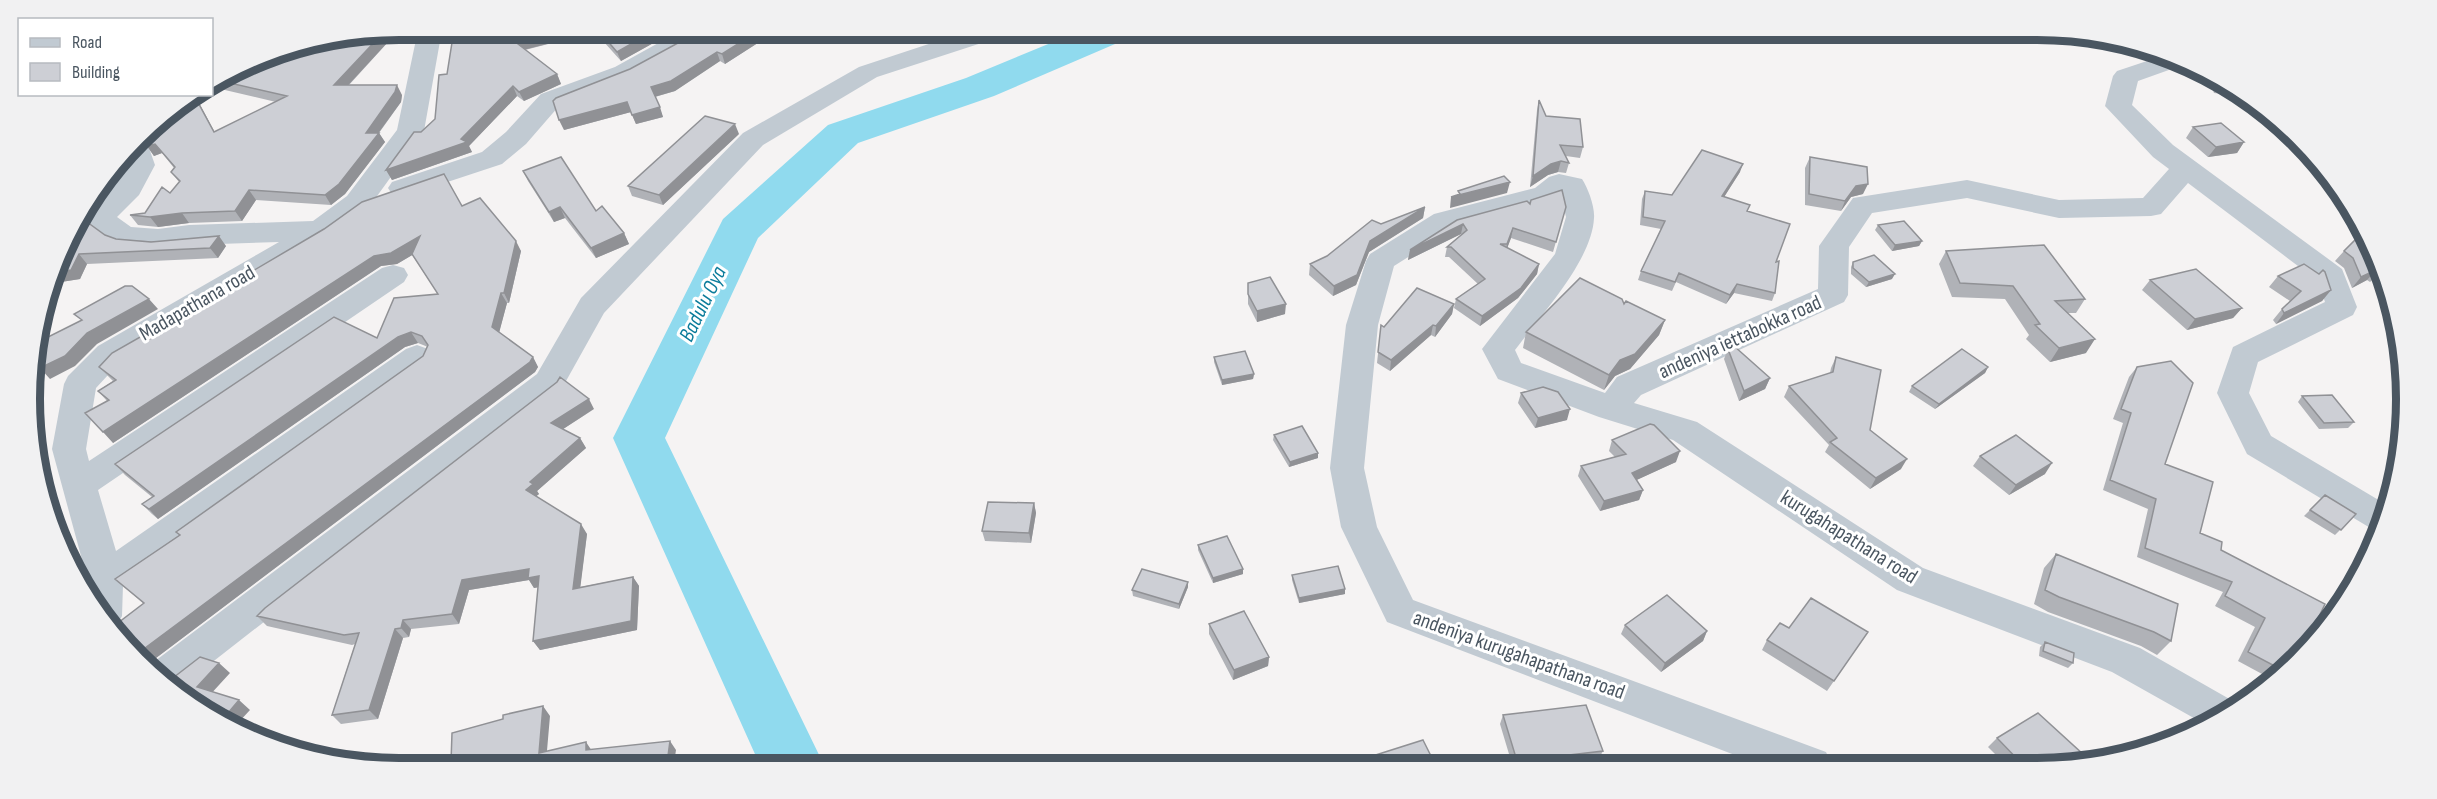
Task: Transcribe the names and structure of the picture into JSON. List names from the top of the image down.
{
  "streets": {
    "street": [
      "Madapathana road",
      "andeniya iettabokka road",
      "kurugahapathana road",
      "andeniya kurugahapathana road"
    ]
  },
  "crossings": [
    ["andeniya iettabokka road", "kurugahapathana road"],
    ["kurugahapathana road", "andeniya kurugahapathana road"]
  ],
  "water": ["Badulu Oya"],
  "legend": ["Road", "Building"]
}
